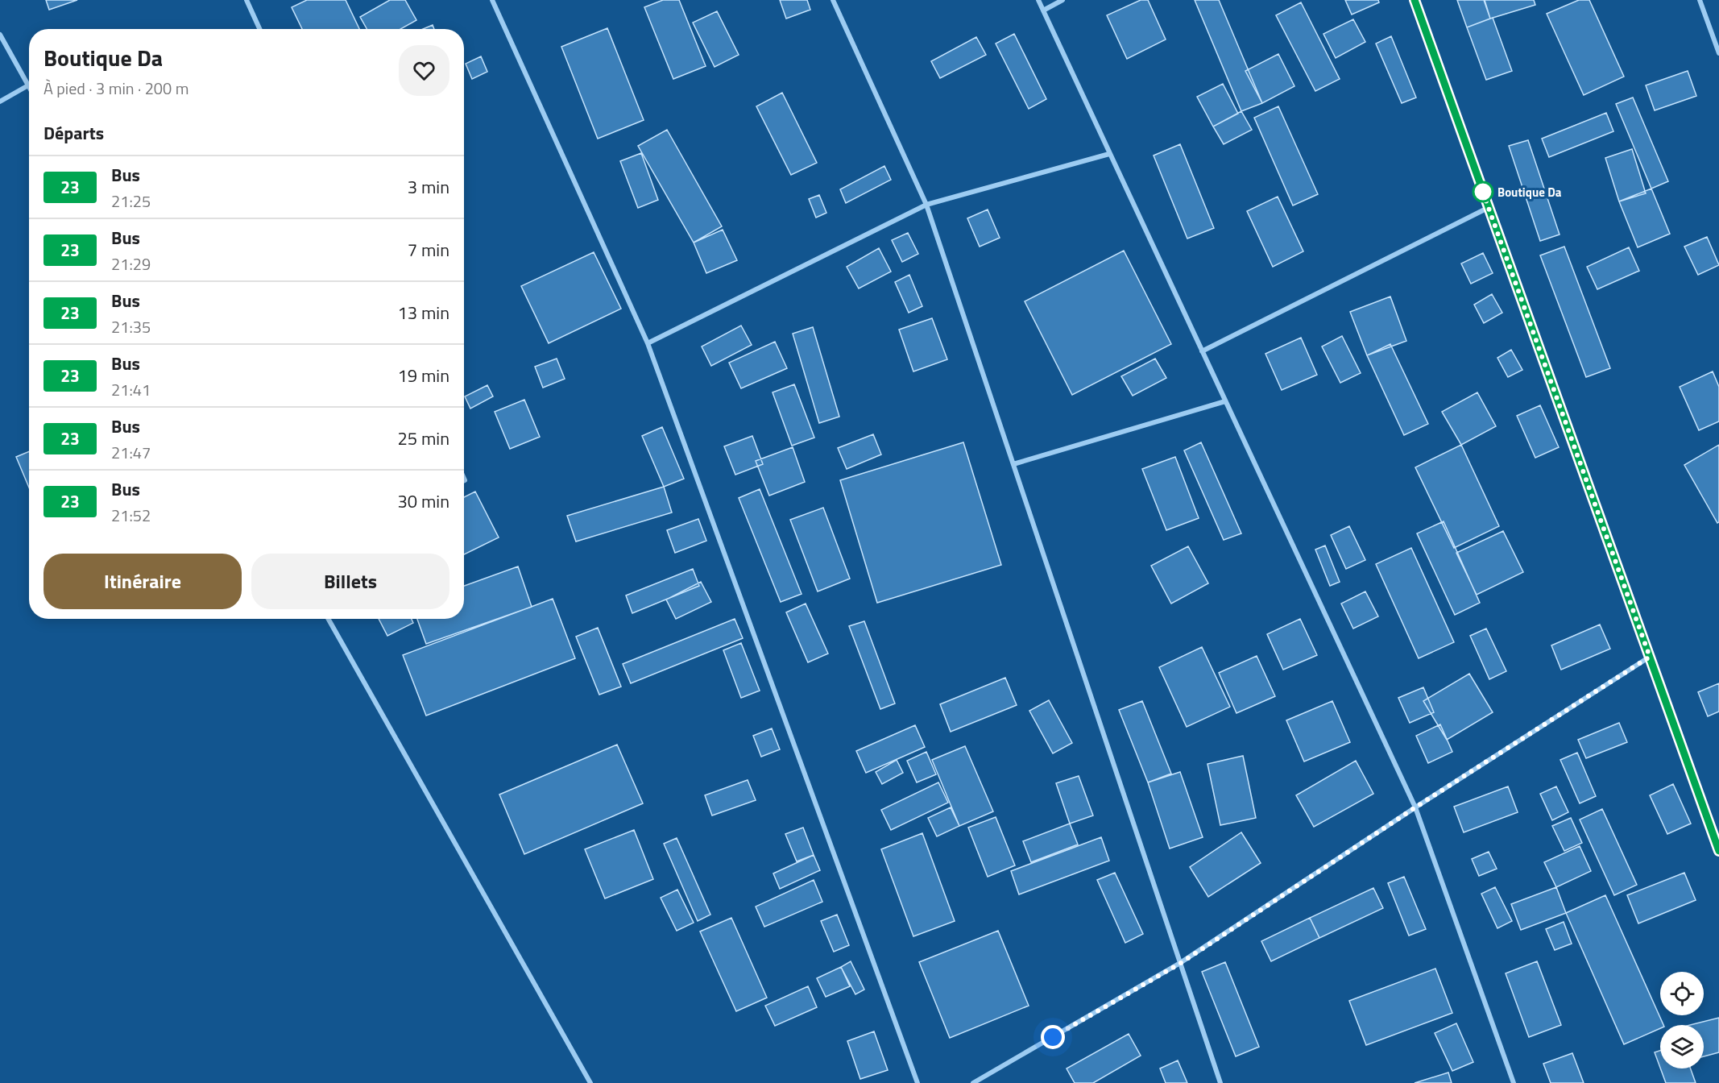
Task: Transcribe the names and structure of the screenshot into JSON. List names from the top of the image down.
{
  "places": ["Boutique Da"],
  "lines": ["bus line 23"],
  "page": {
    "heading": [
      ["Boutique Da", "À pied · 3 min · 200 m"],
      "Départs"
    ],
    "list": [
      {
        "mark": "23",
        "name": "Bus",
        "note": "21:25",
        "value": "3 min"
      },
      {
        "mark": "23",
        "name": "Bus",
        "note": "21:29",
        "value": "7 min"
      },
      {
        "mark": "23",
        "name": "Bus",
        "note": "21:35",
        "value": "13 min"
      },
      {
        "mark": "23",
        "name": "Bus",
        "note": "21:41",
        "value": "19 min"
      },
      {
        "mark": "23",
        "name": "Bus",
        "note": "21:47",
        "value": "25 min"
      },
      {
        "mark": "23",
        "name": "Bus",
        "note": "21:52",
        "value": "30 min"
      }
    ],
    "buttons": ["Itinéraire", "Billets"]
  }
}
